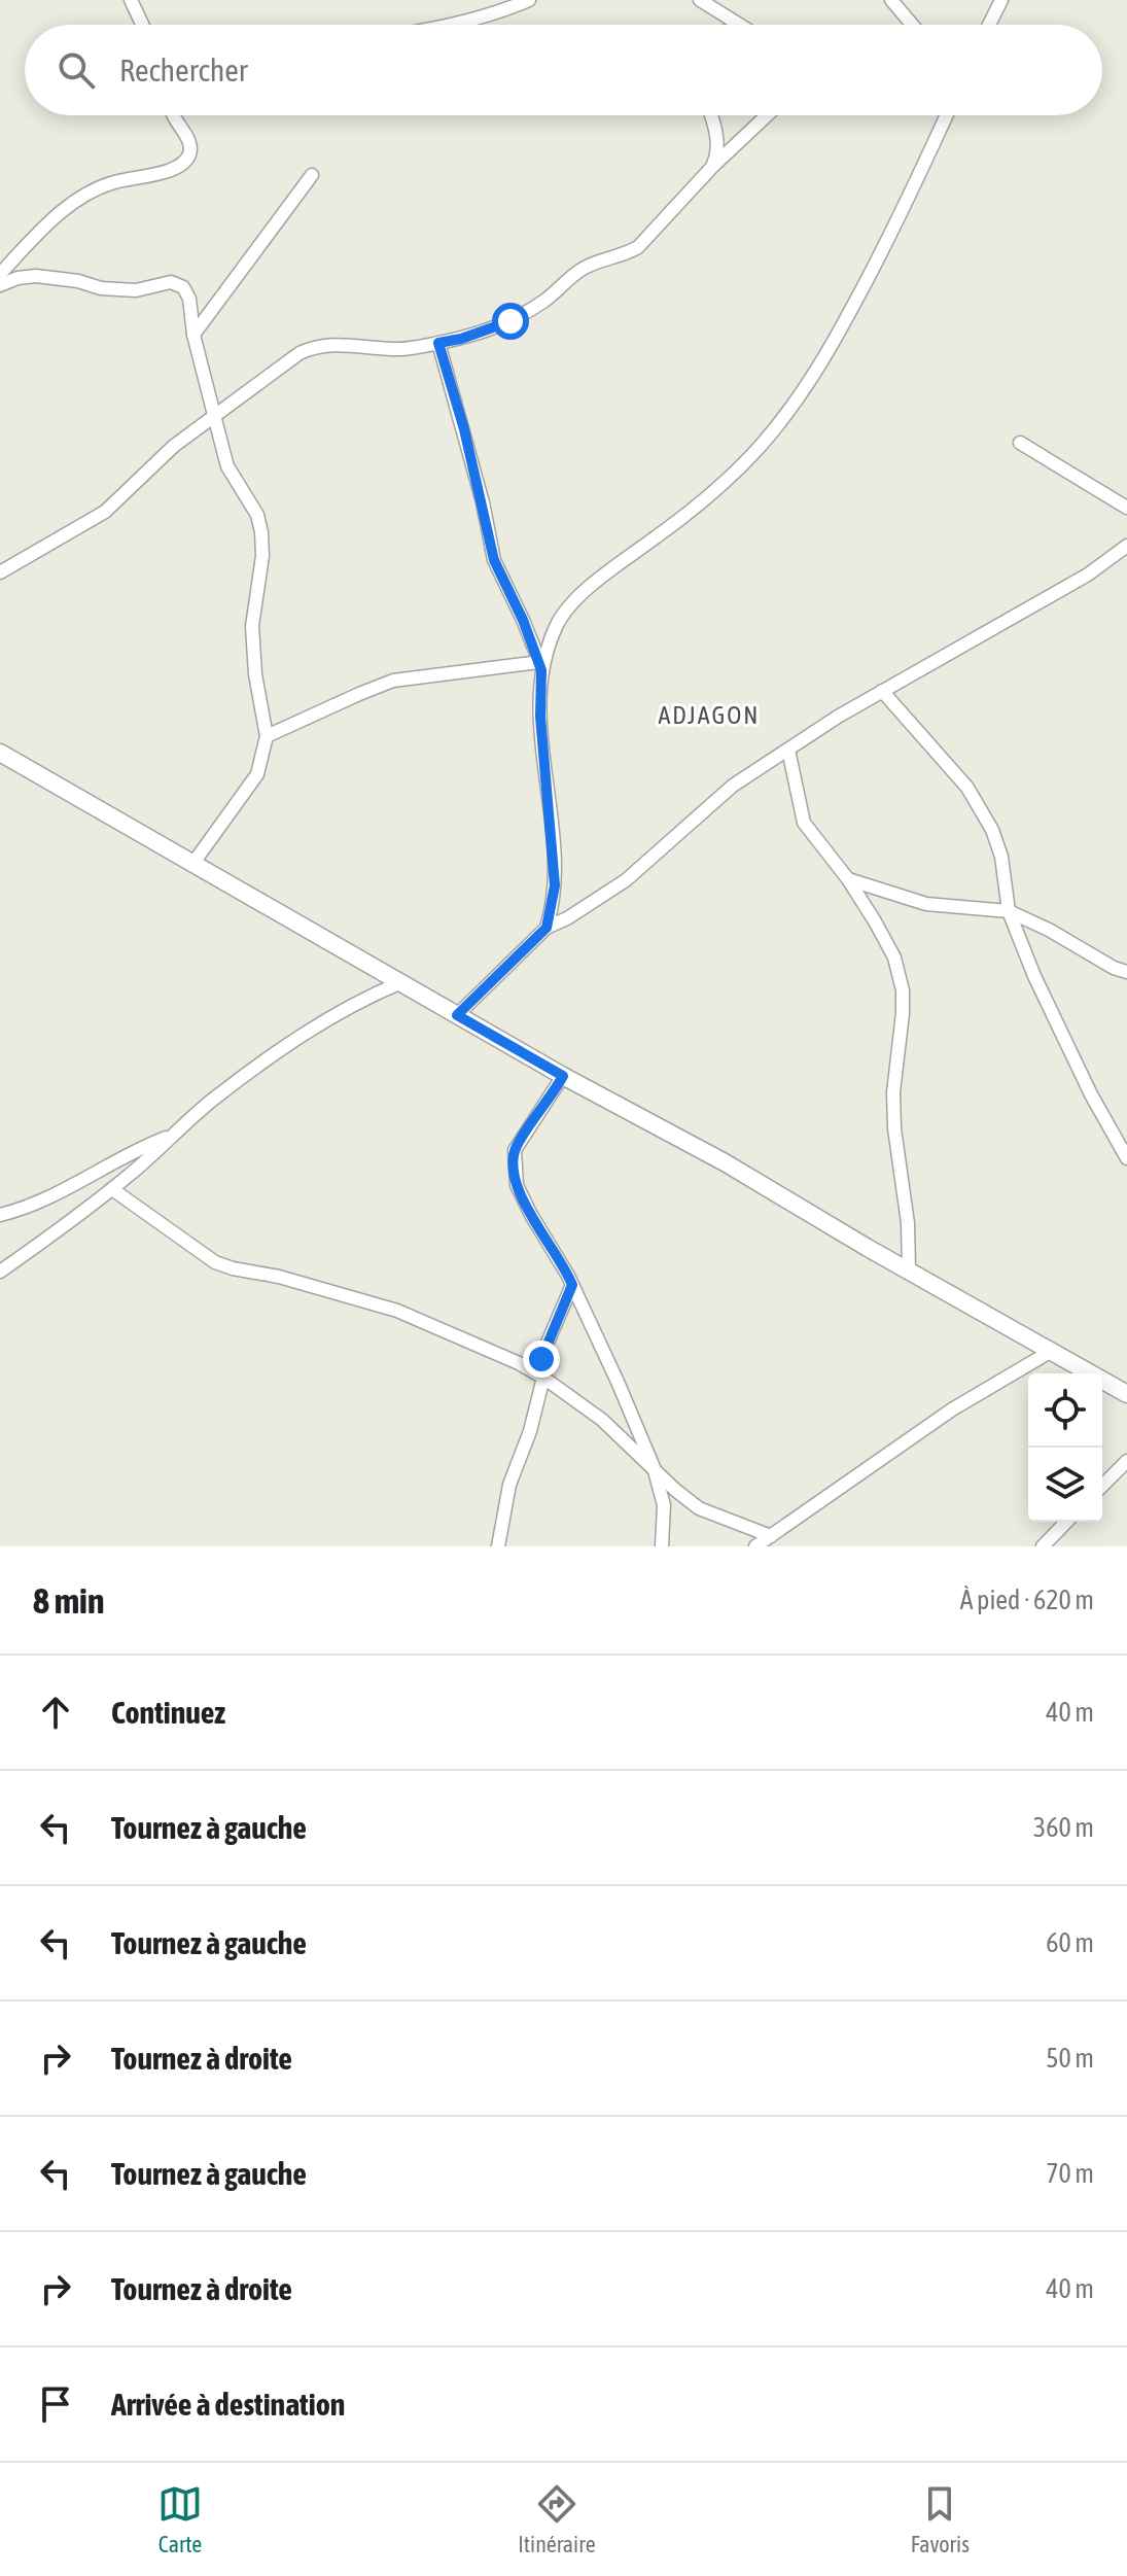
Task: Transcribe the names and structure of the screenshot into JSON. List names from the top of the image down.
{
  "districts": ["ADJAGON"],
  "page": {
    "search": "Rechercher",
    "heading": ["8 min", "À pied · 620 m"],
    "list": [
      ["Continuez", "40 m"],
      ["Tournez à gauche", "360 m"],
      ["Tournez à gauche", "60 m"],
      ["Tournez à droite", "50 m"],
      ["Tournez à gauche", "70 m"],
      ["Tournez à droite", "40 m"],
      "Arrivée à destination"
    ],
    "nav": ["Carte", "Itinéraire", "Favoris"]
  }
}
